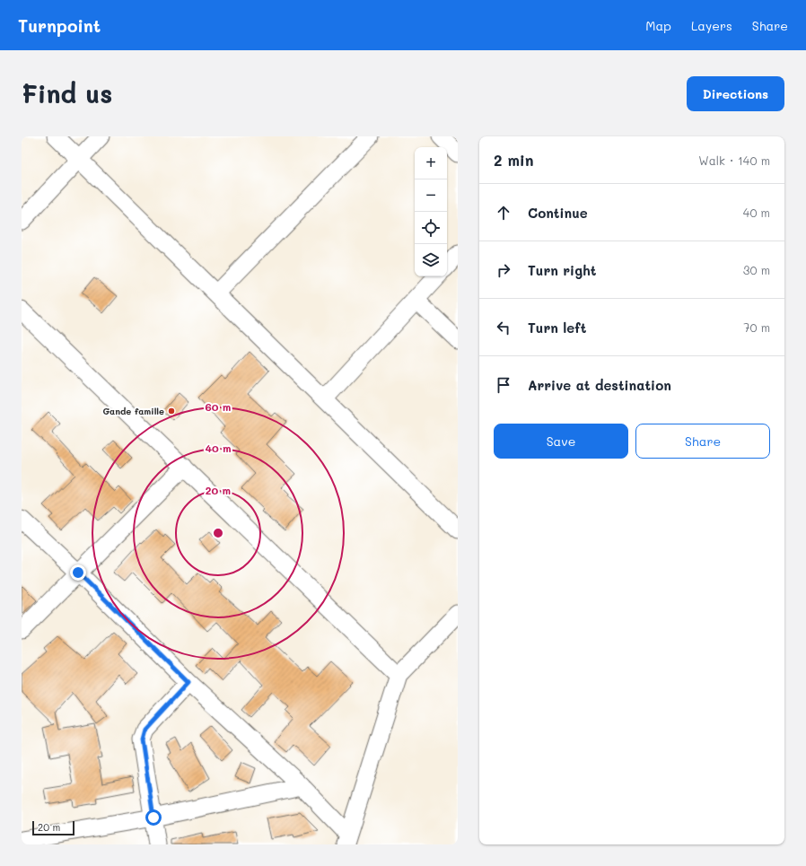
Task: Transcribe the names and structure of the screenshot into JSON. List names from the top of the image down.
{
  "places": ["Gande famille"],
  "scale_bar": "20 m",
  "page": {
    "header": "Turnpoint",
    "nav": ["Map", "Layers", "Share"],
    "buttons": [
      "Directions",
      ["Save", "Share"]
    ],
    "title": "Find us",
    "heading": ["2 min", "Walk · 140 m"],
    "map_buttons": ["+", "−"],
    "list": [
      ["Continue", "40 m"],
      ["Turn right", "30 m"],
      ["Turn left", "70 m"],
      "Arrive at destination"
    ],
    "scale": "20 m"
  },
  "rings": ["60 m", "40 m", "20 m"]
}
